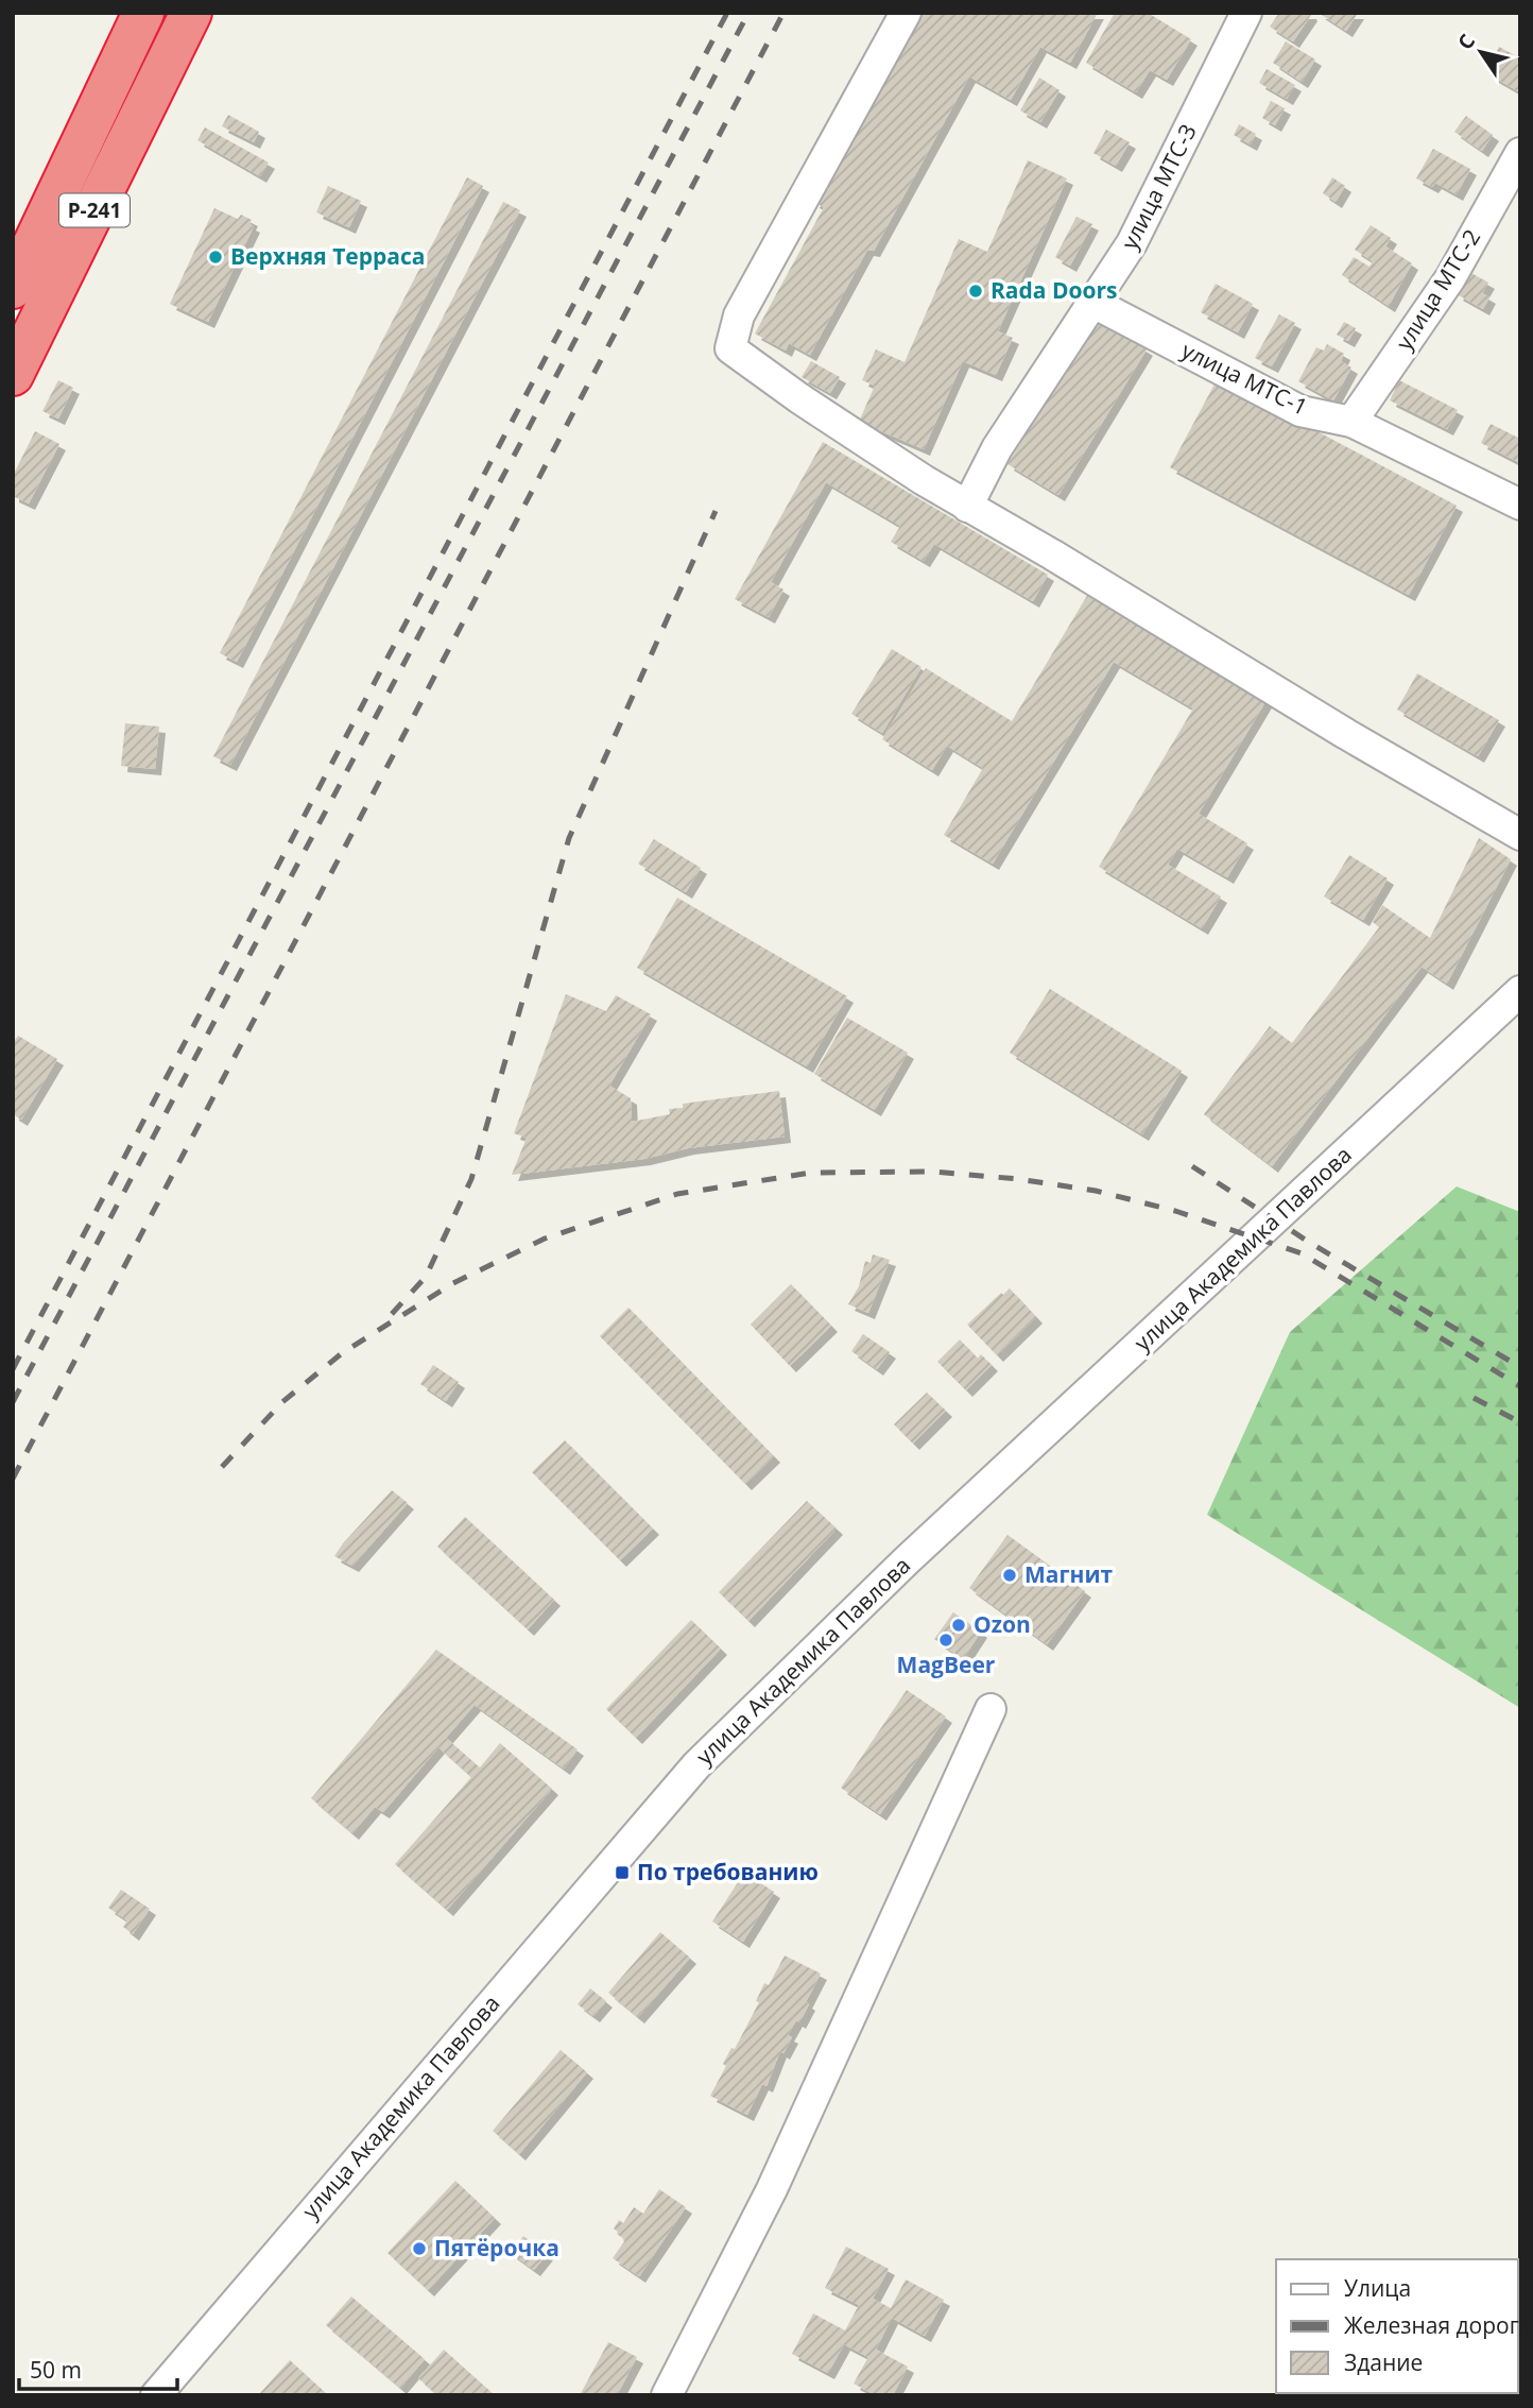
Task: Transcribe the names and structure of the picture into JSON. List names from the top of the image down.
{
  "streets": {
    "highway": ["Р-241"],
    "street": [
      "улица МТС-3",
      "улица МТС-2",
      "улица МТС-1",
      "улица Академика Павлова"
    ]
  },
  "crossings": [
    ["улица МТС-3", "улица МТС-1"],
    ["улица МТС-2", "улица МТС-1"]
  ],
  "places": {
    "other": [
      "Верхняя Терраса",
      "Rada Doors",
      "Магнит",
      "Ozon",
      "MagBeer",
      "Пятёрочка"
    ],
    "transit": ["По требованию"]
  },
  "legend": ["Улица", "Железная дорога", "Здание"],
  "scale_bar": "50 m",
  "north": "top left"
}
